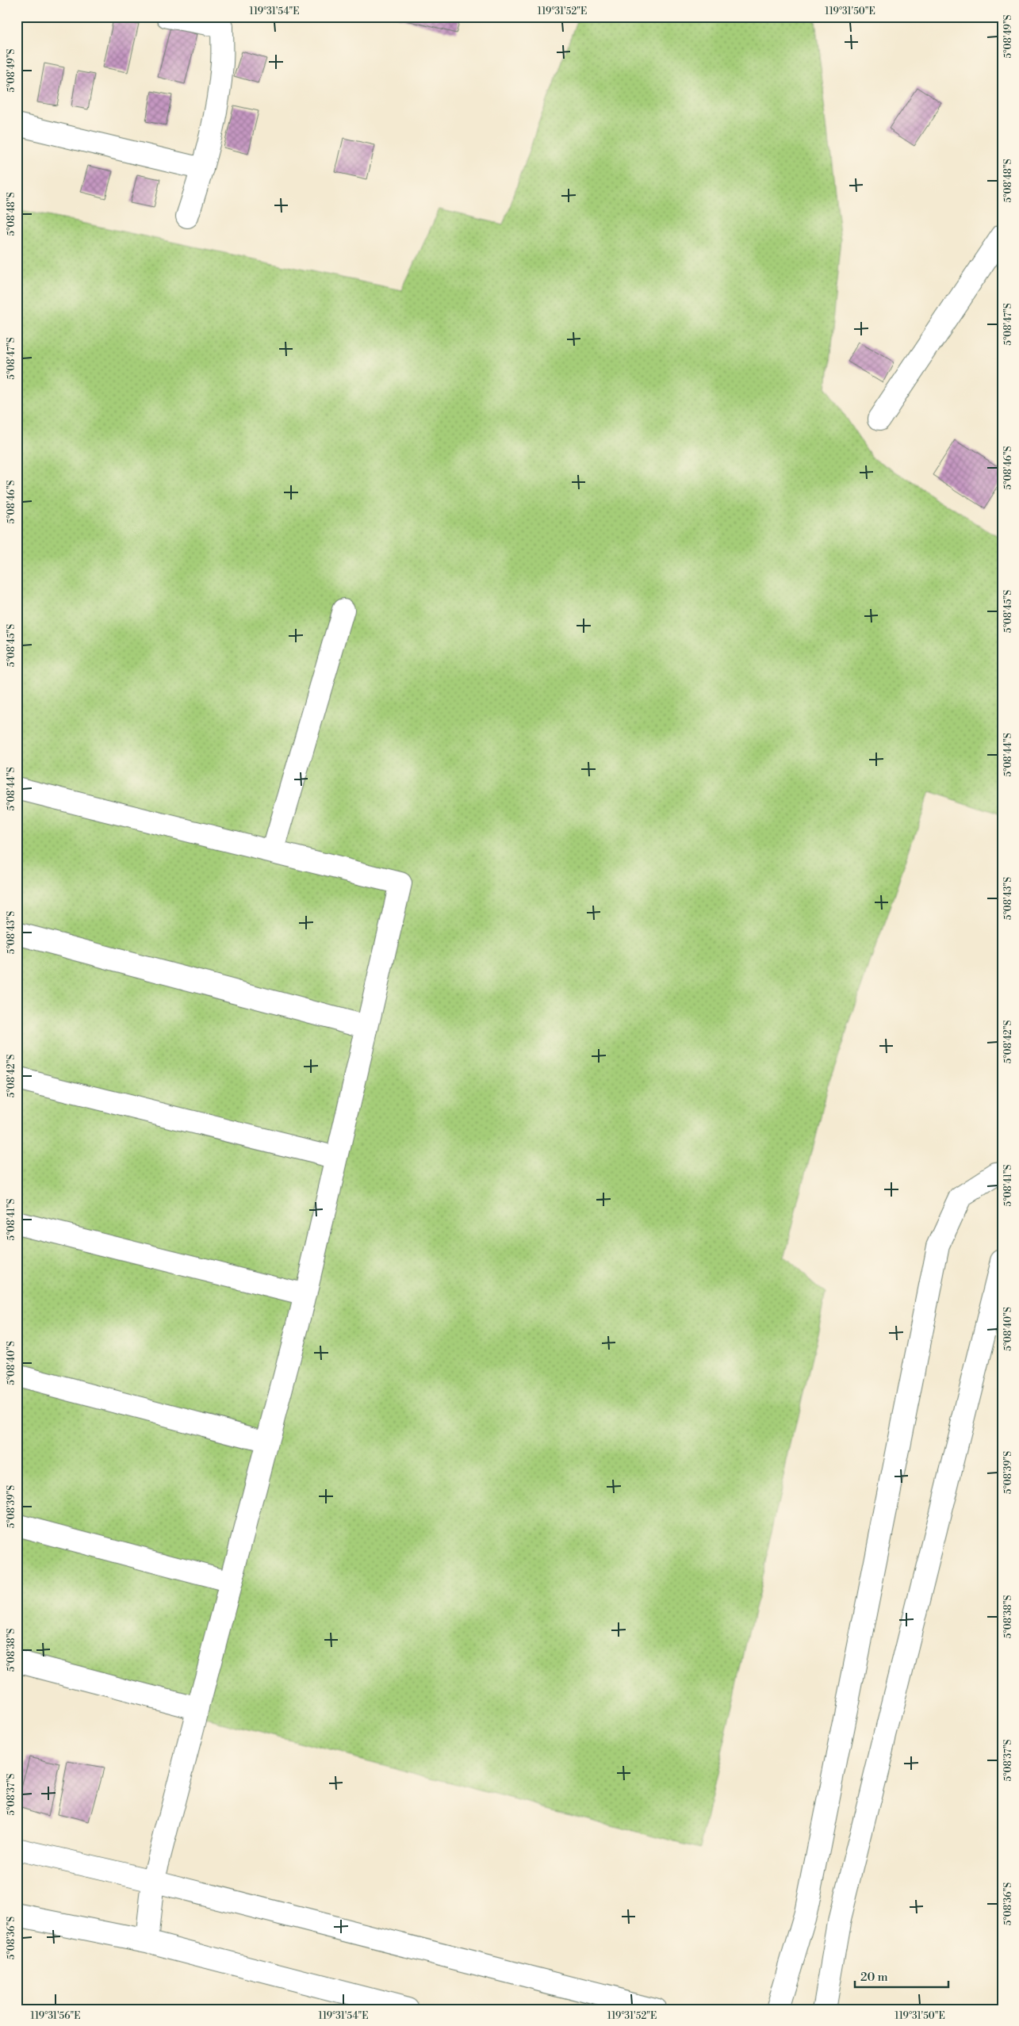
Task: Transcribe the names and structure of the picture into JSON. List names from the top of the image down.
{
  "scale_bar": "20 m",
  "coordinates": [
    "119°31'54\"E",
    "119°31'52\"E",
    "119°31'50\"E",
    "5°08'49\"S",
    "5°08'48\"S",
    "5°08'47\"S",
    "5°08'46\"S",
    "5°08'45\"S",
    "5°08'44\"S",
    "5°08'43\"S",
    "5°08'42\"S",
    "5°08'41\"S",
    "5°08'40\"S",
    "5°08'39\"S",
    "5°08'38\"S",
    "5°08'37\"S",
    "5°08'36\"S",
    "119°31'56\"E"
  ]
}
